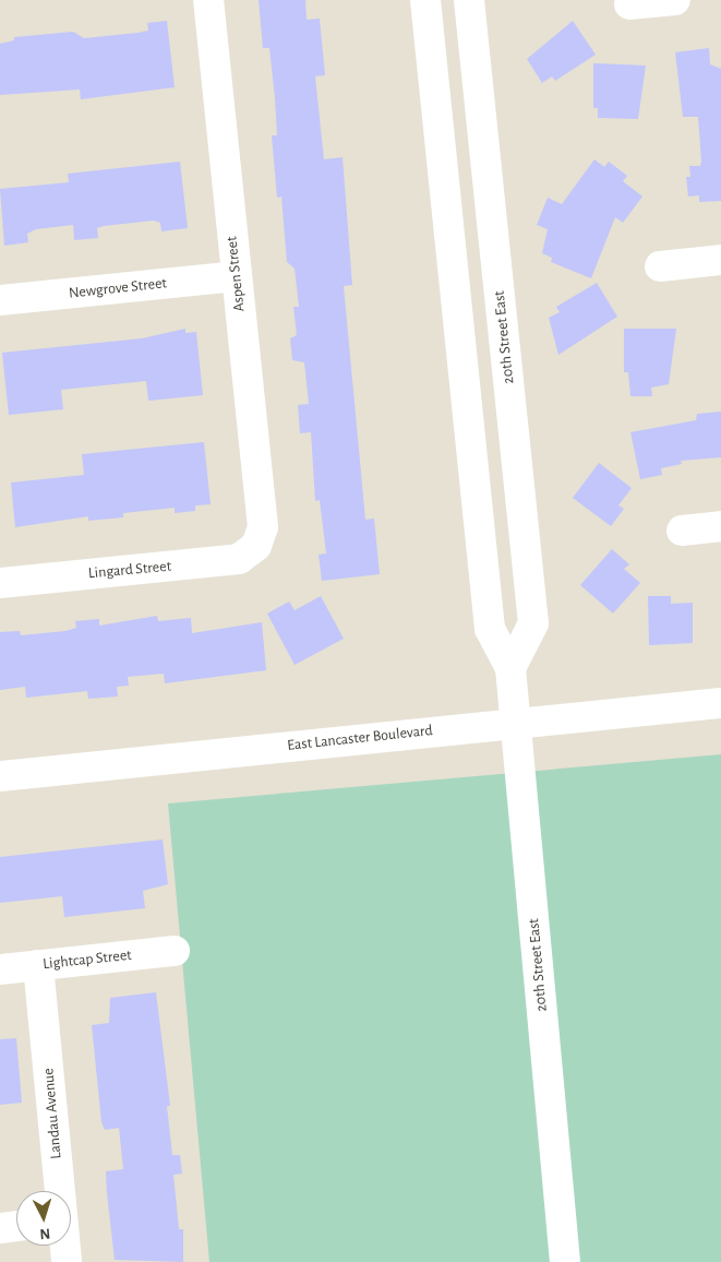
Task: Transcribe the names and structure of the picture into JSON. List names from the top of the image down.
{
  "streets": {
    "main road": [
      "Aspen Street",
      "Newgrove Street",
      "20th Street East",
      "Lingard Street",
      "East Lancaster Boulevard",
      "Lightcap Street",
      "Landau Avenue"
    ]
  },
  "crossings": [
    ["Aspen Street", "Newgrove Street"],
    ["Aspen Street", "Lingard Street"],
    ["20th Street East", "East Lancaster Boulevard"],
    ["Lightcap Street", "Landau Avenue"]
  ],
  "north": "bottom"
}
